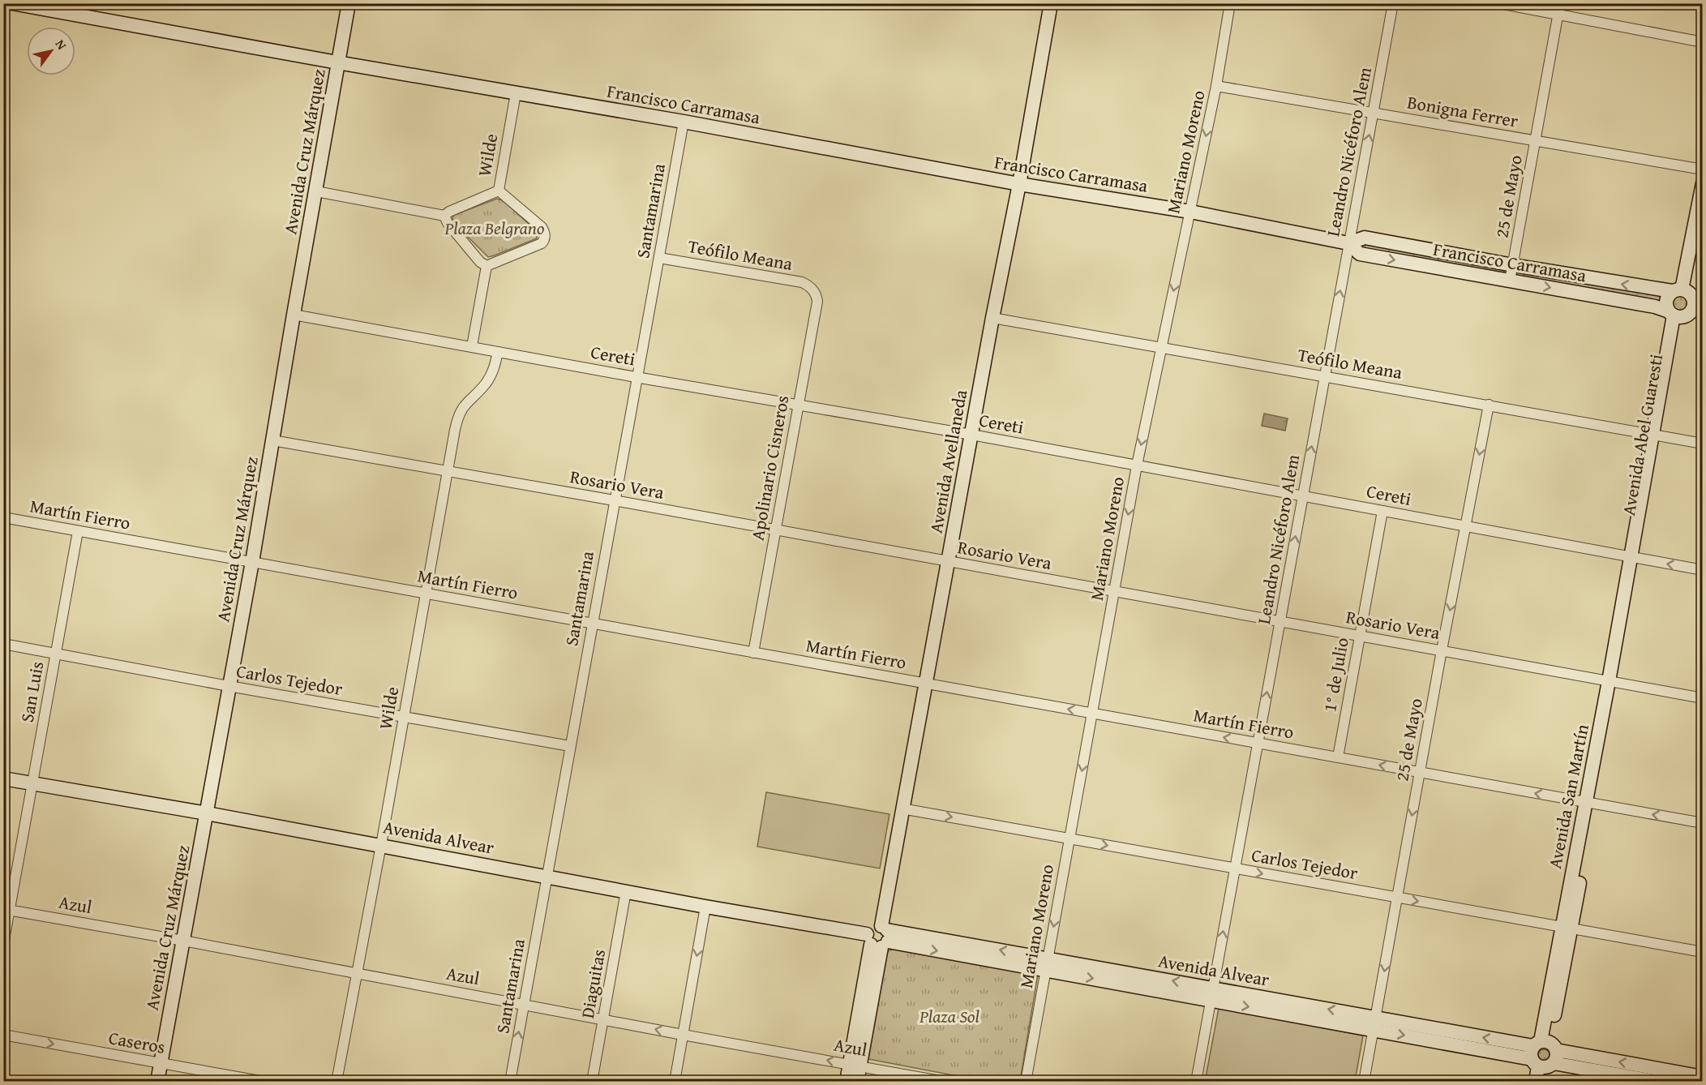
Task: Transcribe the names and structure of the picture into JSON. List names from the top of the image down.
{
  "streets": {
    "street": [
      "Francisco Carramasa",
      "Bonigna Ferrer",
      "Avenida Cruz Márquez",
      "Mariano Moreno",
      "Leandro Nicéforo Alem",
      "Wilde",
      "25 de Mayo",
      "Santamarina",
      "Teófilo Meana",
      "Cereti",
      "Avenida Abel Guaresti",
      "Avenida Avellaneda",
      "Apolinario Cisneros",
      "Rosario Vera",
      "Martín Fierro",
      "1° de Julio",
      "Carlos Tejedor",
      "San Luis",
      "Avenida San Martín",
      "Avenida Alvear",
      "Azul",
      "Diaguitas",
      "Caseros"
    ]
  },
  "crossings": [
    ["Francisco Carramasa", "Avenida Cruz Márquez"],
    ["Francisco Carramasa", "Mariano Moreno"],
    ["Francisco Carramasa", "Leandro Nicéforo Alem"],
    ["Francisco Carramasa", "Wilde"],
    ["Francisco Carramasa", "25 de Mayo"],
    ["Francisco Carramasa", "Santamarina"],
    ["Francisco Carramasa", "Avenida Abel Guaresti"],
    ["Francisco Carramasa", "Avenida Avellaneda"],
    ["Bonigna Ferrer", "Mariano Moreno"],
    ["Bonigna Ferrer", "Leandro Nicéforo Alem"],
    ["Bonigna Ferrer", "25 de Mayo"],
    ["Avenida Cruz Márquez", "Cereti"],
    ["Avenida Cruz Márquez", "Rosario Vera"],
    ["Avenida Cruz Márquez", "Martín Fierro"],
    ["Avenida Cruz Márquez", "Carlos Tejedor"],
    ["Avenida Cruz Márquez", "Avenida Alvear"],
    ["Avenida Cruz Márquez", "Azul"],
    ["Avenida Cruz Márquez", "Caseros"],
    ["Mariano Moreno", "Teófilo Meana"],
    ["Mariano Moreno", "Cereti"],
    ["Mariano Moreno", "Rosario Vera"],
    ["Mariano Moreno", "Martín Fierro"],
    ["Mariano Moreno", "Carlos Tejedor"],
    ["Mariano Moreno", "Avenida Alvear"],
    ["Leandro Nicéforo Alem", "Teófilo Meana"],
    ["Leandro Nicéforo Alem", "Cereti"],
    ["Leandro Nicéforo Alem", "Rosario Vera"],
    ["Leandro Nicéforo Alem", "Martín Fierro"],
    ["Leandro Nicéforo Alem", "Carlos Tejedor"],
    ["Leandro Nicéforo Alem", "Avenida Alvear"],
    ["Wilde", "Cereti"],
    ["Wilde", "Rosario Vera"],
    ["Wilde", "Martín Fierro"],
    ["Wilde", "Carlos Tejedor"],
    ["Wilde", "Avenida Alvear"],
    ["Wilde", "Azul"],
    ["25 de Mayo", "Teófilo Meana"],
    ["25 de Mayo", "Cereti"],
    ["25 de Mayo", "Rosario Vera"],
    ["25 de Mayo", "Martín Fierro"],
    ["25 de Mayo", "Carlos Tejedor"],
    ["25 de Mayo", "Avenida Alvear"],
    ["Santamarina", "Teófilo Meana"],
    ["Santamarina", "Cereti"],
    ["Santamarina", "Rosario Vera"],
    ["Santamarina", "Martín Fierro"],
    ["Santamarina", "Carlos Tejedor"],
    ["Santamarina", "Avenida Alvear"],
    ["Santamarina", "Azul"],
    ["Teófilo Meana", "Avenida Abel Guaresti"],
    ["Teófilo Meana", "Avenida Avellaneda"],
    ["Teófilo Meana", "Apolinario Cisneros"],
    ["Cereti", "Avenida Abel Guaresti"],
    ["Cereti", "Avenida Avellaneda"],
    ["Cereti", "Apolinario Cisneros"],
    ["Cereti", "1° de Julio"],
    ["Cereti", "Avenida San Martín"],
    ["Avenida Abel Guaresti", "Avenida San Martín"],
    ["Avenida Avellaneda", "Rosario Vera"],
    ["Avenida Avellaneda", "Martín Fierro"],
    ["Avenida Avellaneda", "Carlos Tejedor"],
    ["Avenida Avellaneda", "Avenida Alvear"],
    ["Avenida Avellaneda", "Azul"],
    ["Apolinario Cisneros", "Rosario Vera"],
    ["Apolinario Cisneros", "Martín Fierro"],
    ["Rosario Vera", "1° de Julio"],
    ["Rosario Vera", "Avenida San Martín"],
    ["Martín Fierro", "1° de Julio"],
    ["Martín Fierro", "San Luis"],
    ["Martín Fierro", "Avenida San Martín"],
    ["Carlos Tejedor", "San Luis"],
    ["Carlos Tejedor", "Avenida San Martín"],
    ["San Luis", "Avenida Alvear"],
    ["San Luis", "Azul"],
    ["Avenida San Martín", "Avenida Alvear"],
    ["Avenida Alvear", "Diaguitas"],
    ["Azul", "Diaguitas"]
  ],
  "one_way": [
    "Mariano Moreno",
    "Leandro Nicéforo Alem",
    "25 de Mayo",
    "Martín Fierro",
    "Carlos Tejedor",
    "Caseros"
  ],
  "parks": ["Plaza Belgrano", "Plaza Sol"],
  "north": "top right"
}
